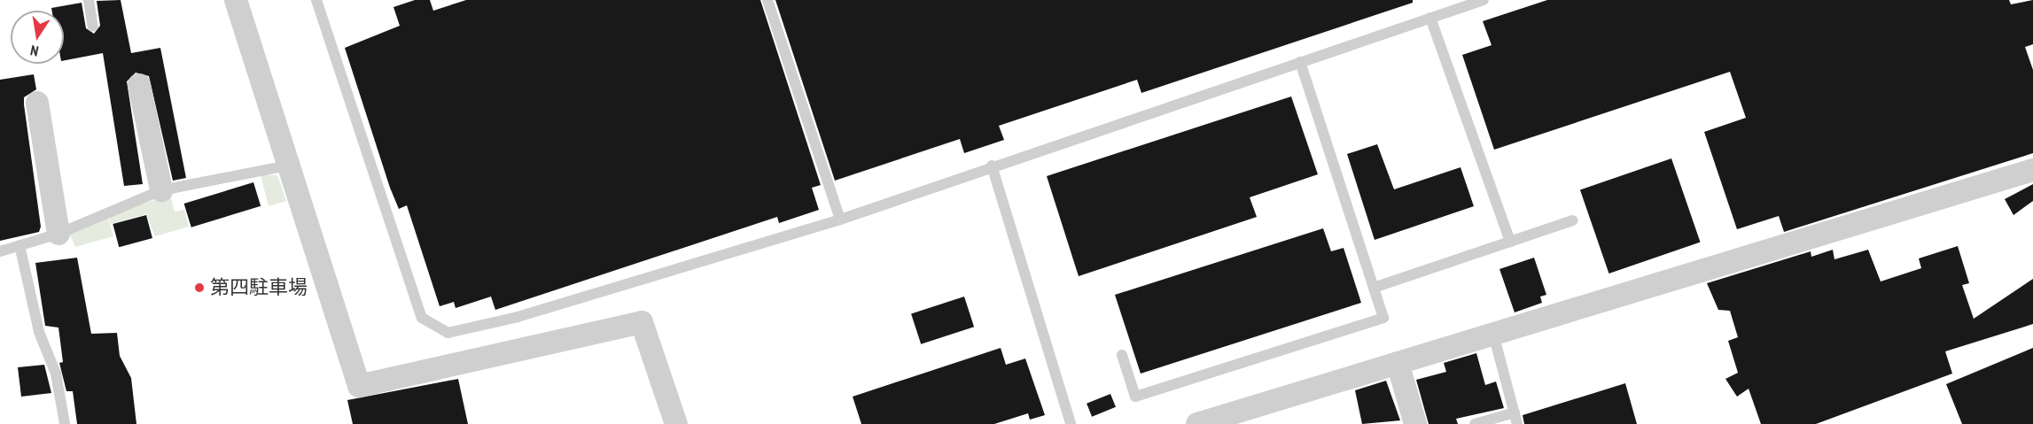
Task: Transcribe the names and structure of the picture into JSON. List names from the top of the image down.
{
  "places": ["第四駐車場"],
  "north": "bottom"
}
